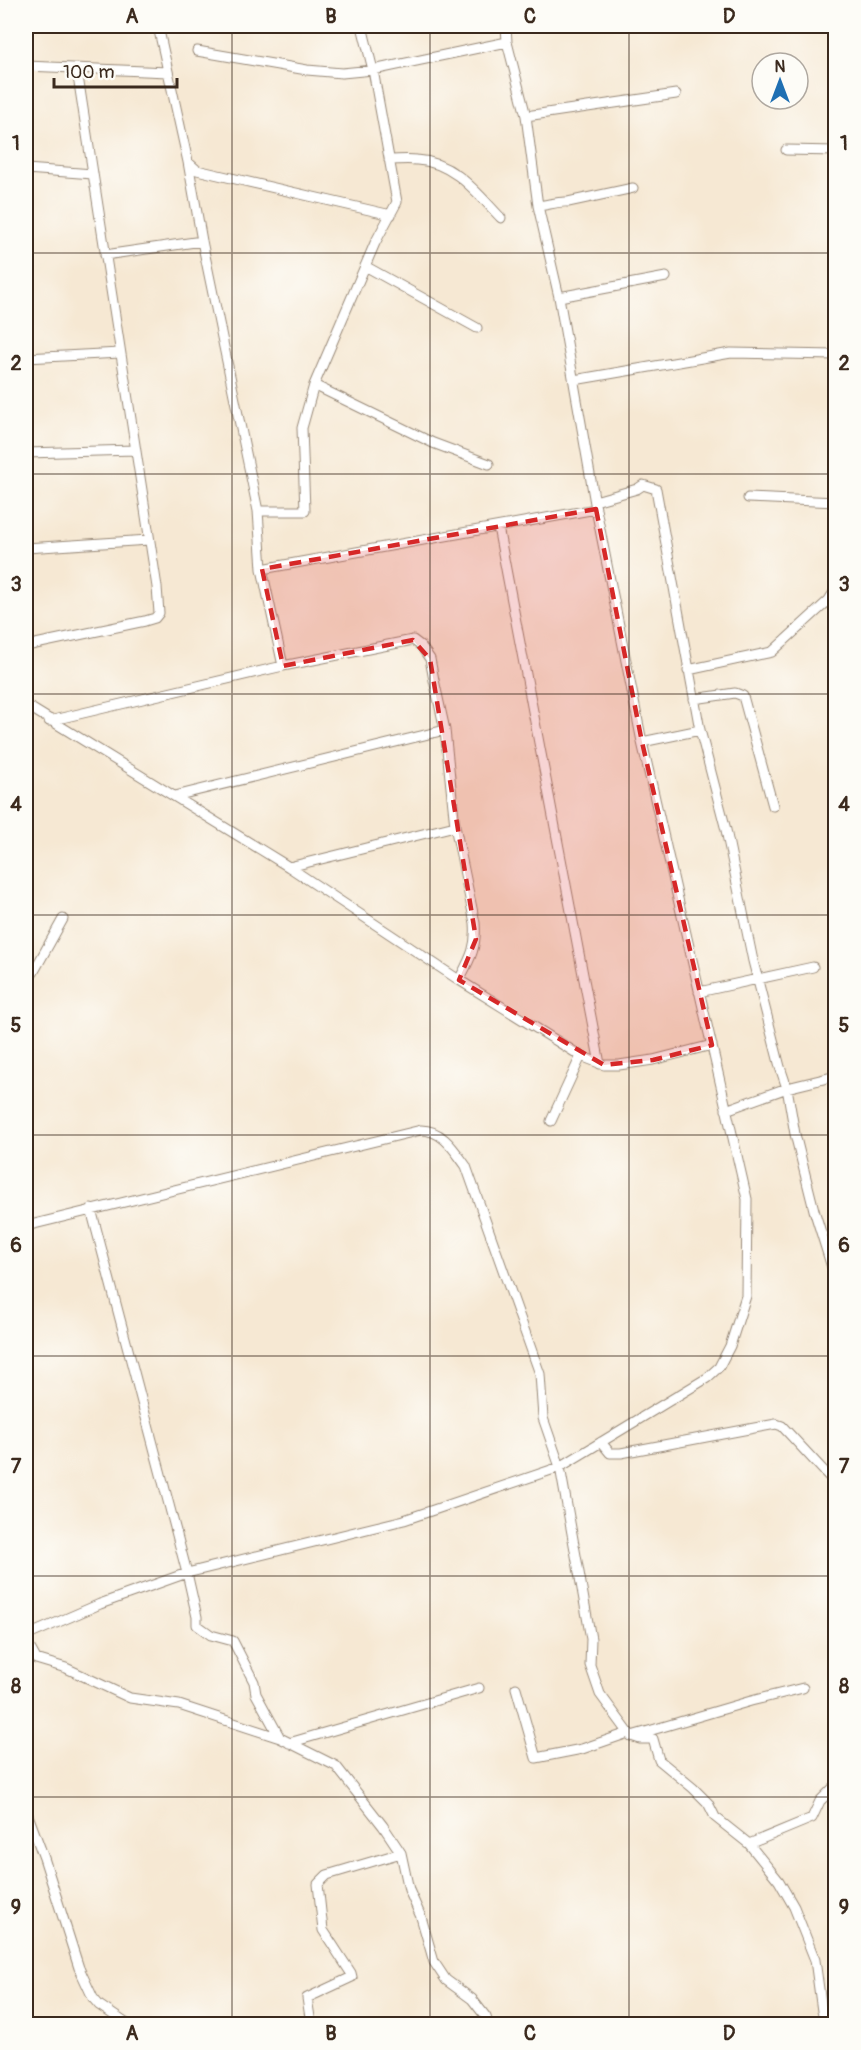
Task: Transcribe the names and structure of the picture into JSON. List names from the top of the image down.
{
  "scale_bar": "100 m",
  "north": "top",
  "grid": {
    "columns": [
      "A",
      "B",
      "C",
      "D"
    ],
    "rows": [
      "1",
      "2",
      "3",
      "4",
      "5",
      "6",
      "7",
      "8",
      "9"
    ]
  }
}
